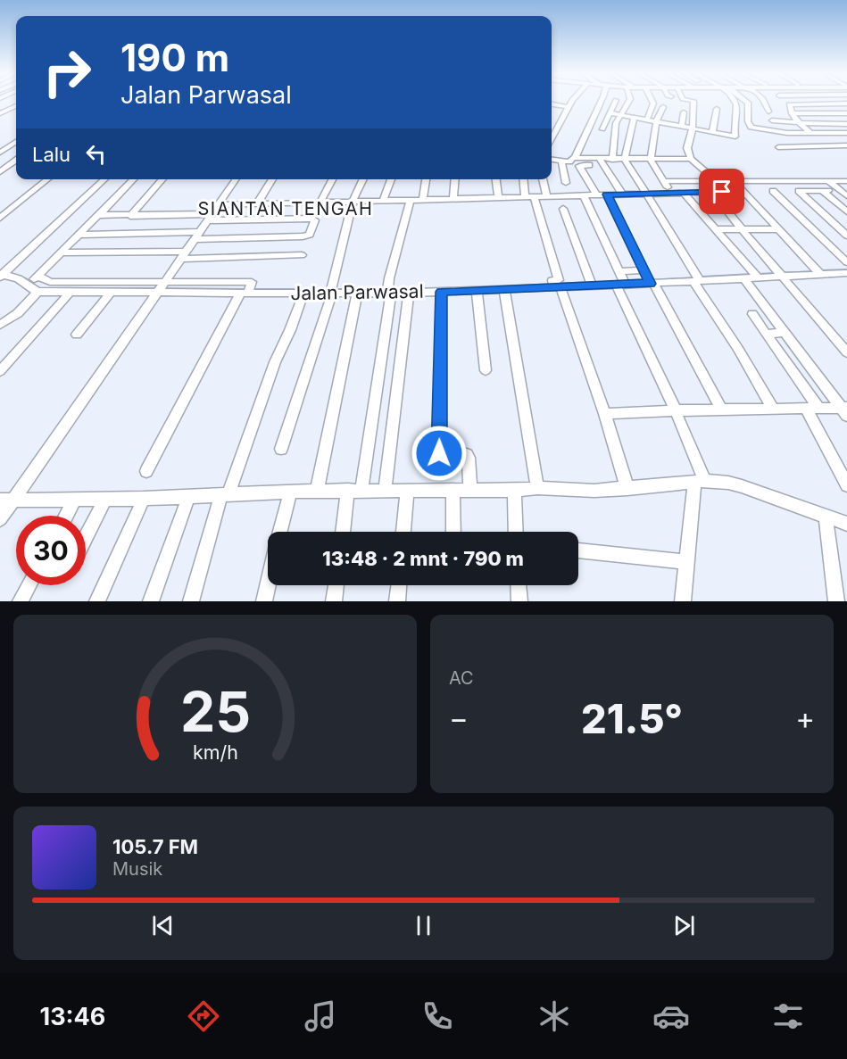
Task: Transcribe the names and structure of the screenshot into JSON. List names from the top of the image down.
{
  "streets": {
    "street": ["Jalan Parwasal"]
  },
  "districts": ["SIANTAN TENGAH"],
  "page": {
    "turn": ["190 m", "Jalan Parwasal"],
    "then": "Lalu",
    "limit": "30",
    "trip": "13:48 · 2 mnt · 790 m",
    "tile": "AC",
    "heat": ["−", "21.5°", "+"],
    "song": ["105.7 FM", "Musik"],
    "tabs": "13:46",
    "gauge": ["25", "km/h"]
  }
}
